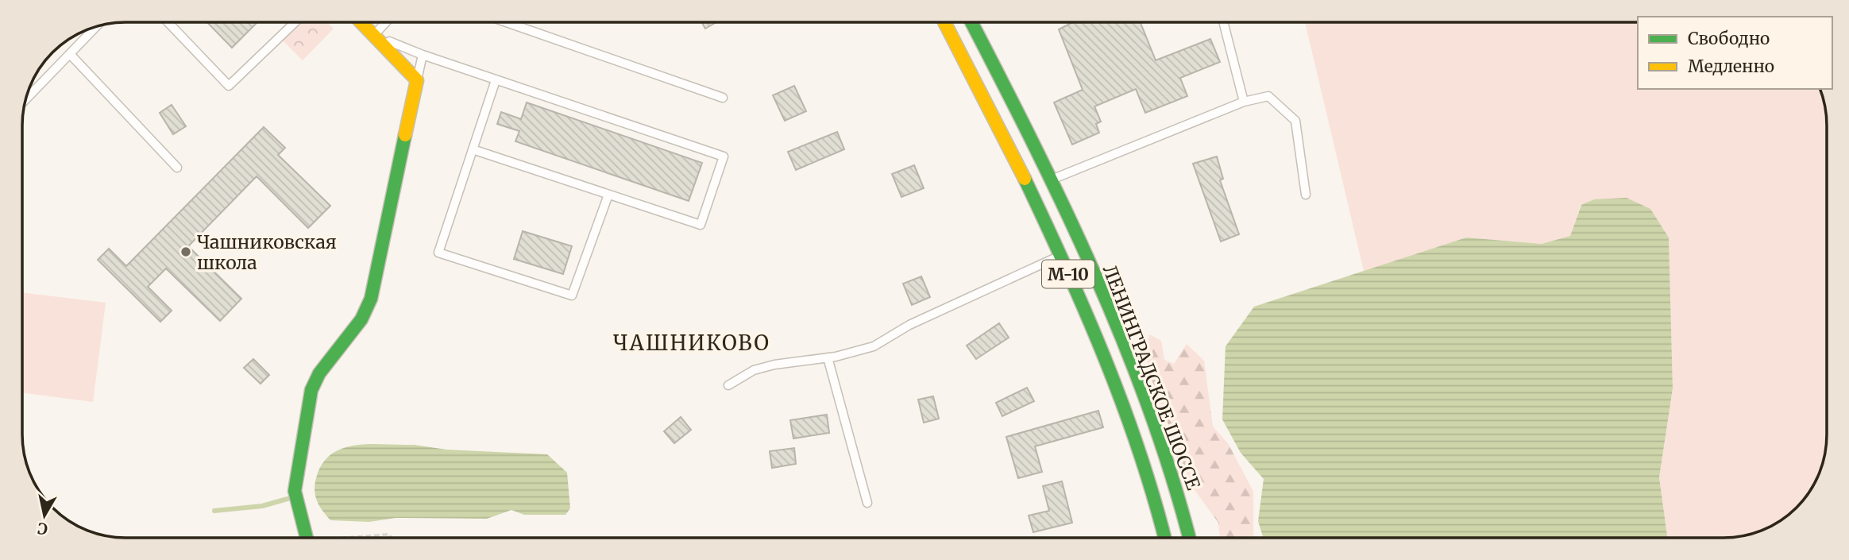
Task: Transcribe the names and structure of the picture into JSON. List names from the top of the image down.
{
  "streets": {
    "main road": ["М-10", "ЛЕНИНГРАДСКОЕ ШОССЕ"]
  },
  "districts": ["ЧАШНИКОВО"],
  "places": ["Чашниковская школа"],
  "legend": ["Свободно", "Медленно"],
  "north": "bottom"
}
